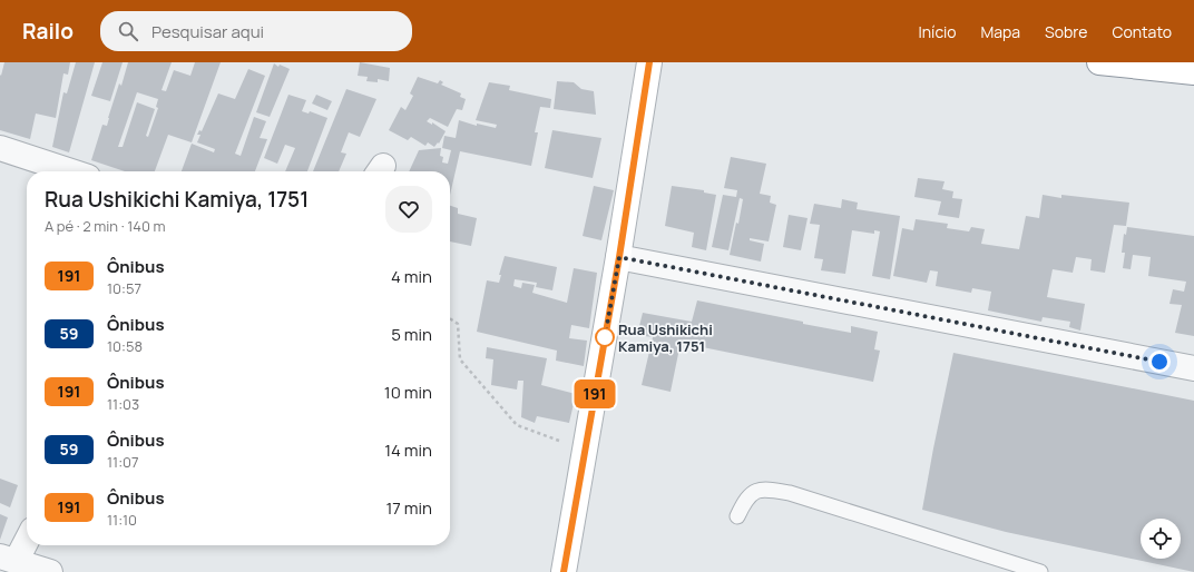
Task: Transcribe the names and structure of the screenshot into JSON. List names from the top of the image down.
{
  "places": ["Rua Ushikichi Kamiya, 1751"],
  "lines": ["bus line 191"],
  "page": {
    "header": "Railo",
    "search": "Pesquisar aqui",
    "nav": [
      "Início",
      "Mapa",
      "Sobre",
      "Contato"
    ],
    "on_map": "191",
    "heading": ["Rua Ushikichi Kamiya, 1751", "A pé · 2 min · 140 m"],
    "list": [
      {
        "mark": "191",
        "name": "Ônibus",
        "note": "10:57",
        "value": "4 min"
      },
      {
        "mark": "59",
        "name": "Ônibus",
        "note": "10:58",
        "value": "5 min"
      },
      {
        "mark": "191",
        "name": "Ônibus",
        "note": "11:03",
        "value": "10 min"
      },
      {
        "mark": "59",
        "name": "Ônibus",
        "note": "11:07",
        "value": "14 min"
      },
      {
        "mark": "191",
        "name": "Ônibus",
        "note": "11:10",
        "value": "17 min"
      }
    ]
  }
}
